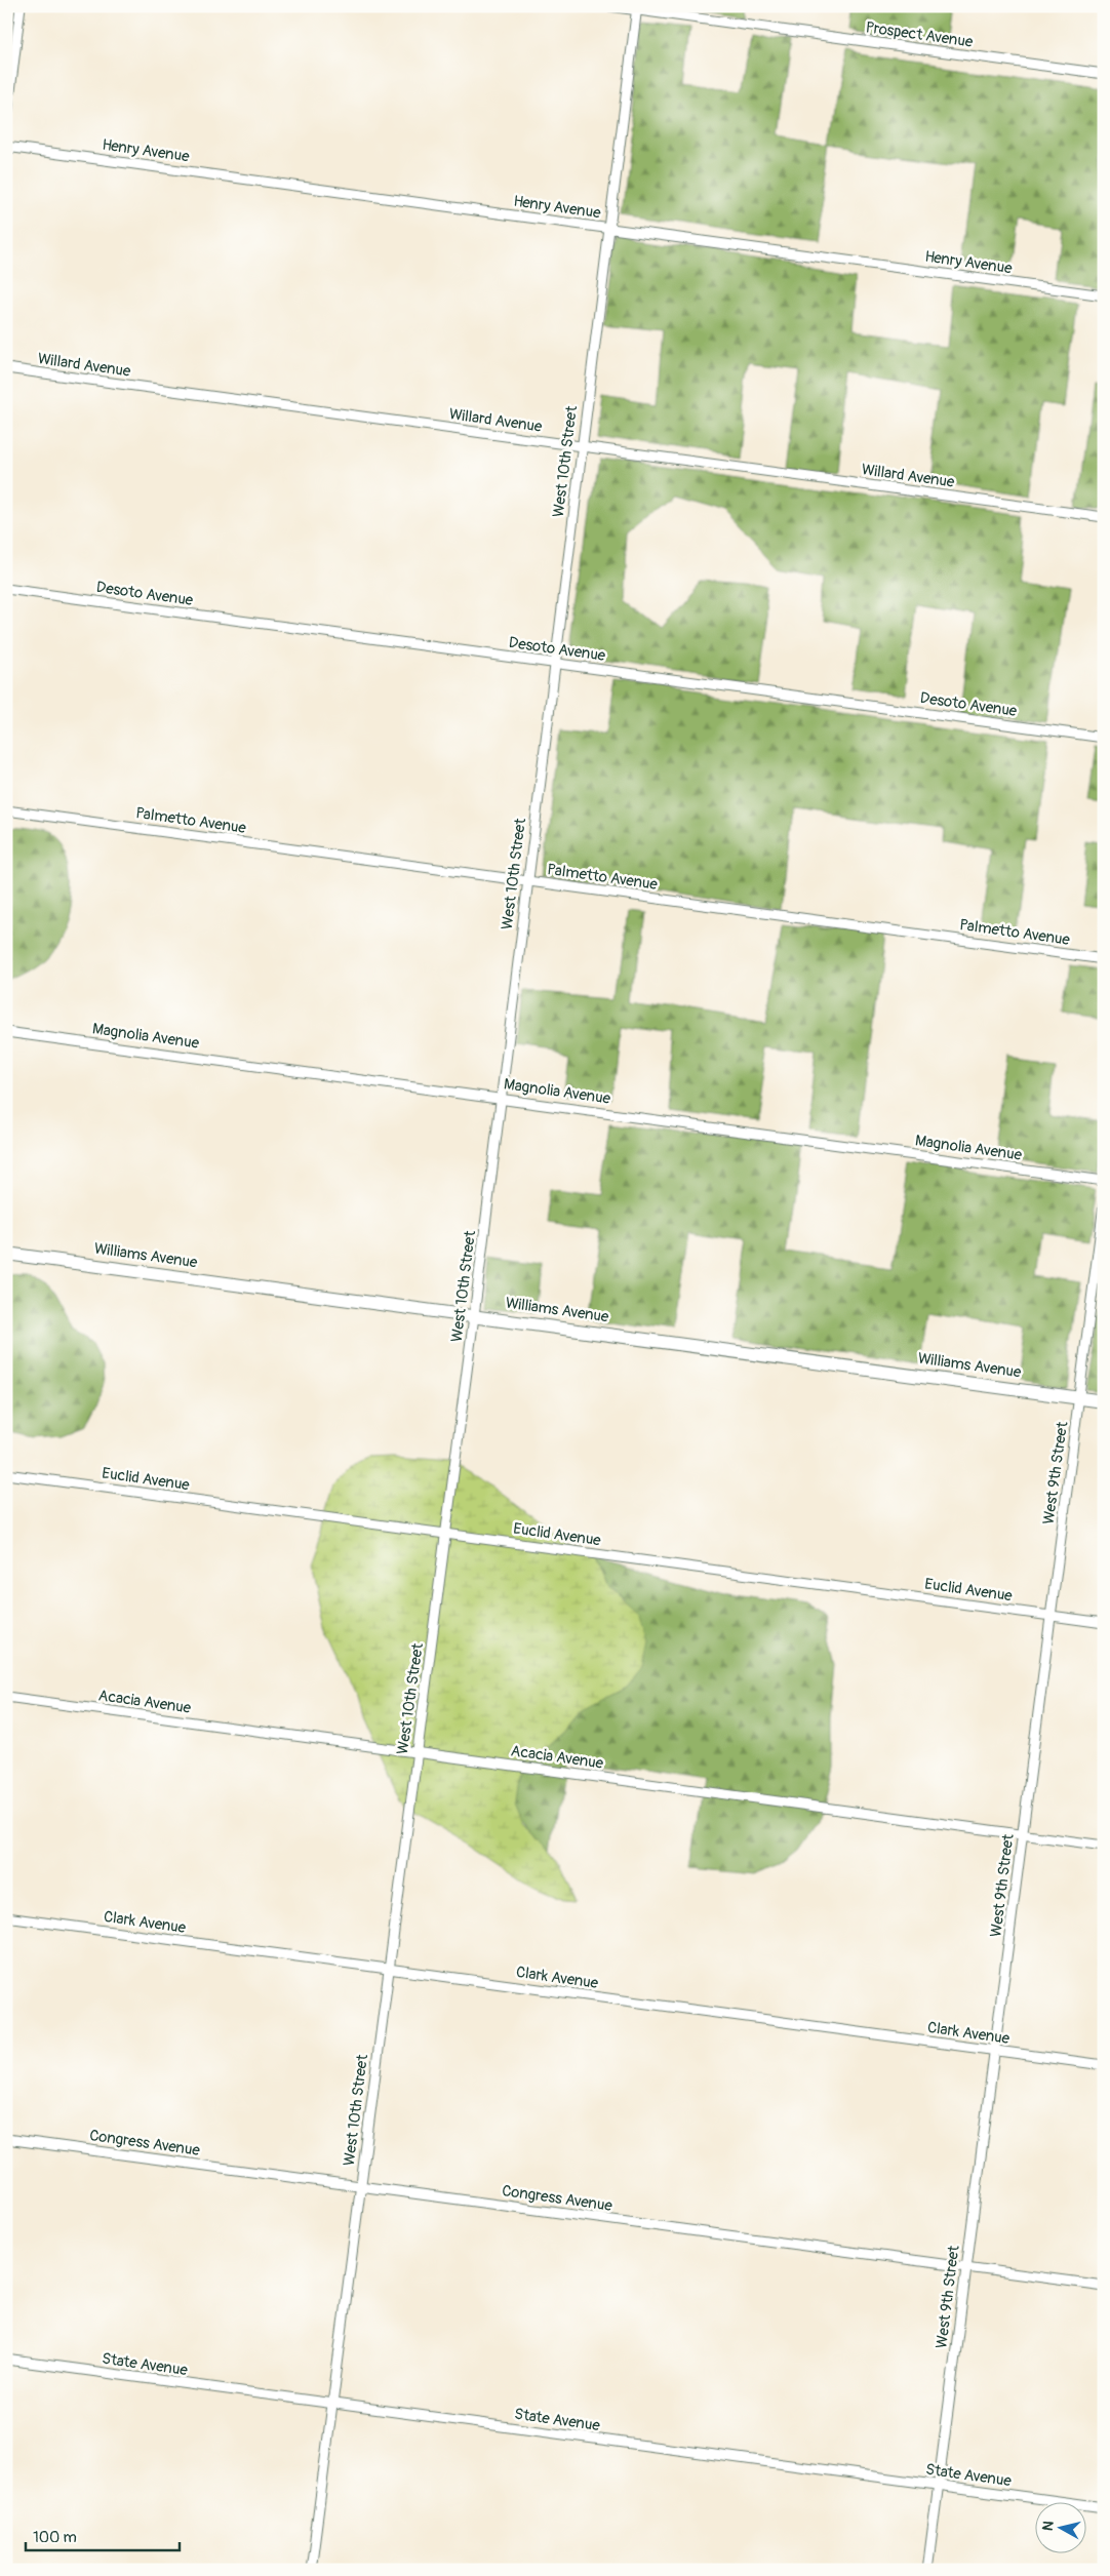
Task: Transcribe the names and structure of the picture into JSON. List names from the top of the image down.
{
  "streets": {
    "street": [
      "Prospect Avenue",
      "Henry Avenue",
      "Willard Avenue",
      "West 10th Street",
      "Desoto Avenue",
      "Palmetto Avenue",
      "Magnolia Avenue",
      "Williams Avenue",
      "West 9th Street",
      "Euclid Avenue",
      "Acacia Avenue",
      "Clark Avenue",
      "Congress Avenue",
      "State Avenue"
    ]
  },
  "crossings": [
    ["Prospect Avenue", "West 10th Street"],
    ["Henry Avenue", "West 10th Street"],
    ["Willard Avenue", "West 10th Street"],
    ["West 10th Street", "Desoto Avenue"],
    ["West 10th Street", "Palmetto Avenue"],
    ["West 10th Street", "Magnolia Avenue"],
    ["West 10th Street", "Williams Avenue"],
    ["West 10th Street", "Euclid Avenue"],
    ["West 10th Street", "Acacia Avenue"],
    ["West 10th Street", "Clark Avenue"],
    ["West 10th Street", "Congress Avenue"],
    ["West 10th Street", "State Avenue"],
    ["Williams Avenue", "West 9th Street"],
    ["West 9th Street", "Euclid Avenue"],
    ["West 9th Street", "Acacia Avenue"],
    ["West 9th Street", "Clark Avenue"],
    ["West 9th Street", "Congress Avenue"],
    ["West 9th Street", "State Avenue"]
  ],
  "scale_bar": "100 m",
  "north": "left"
}
